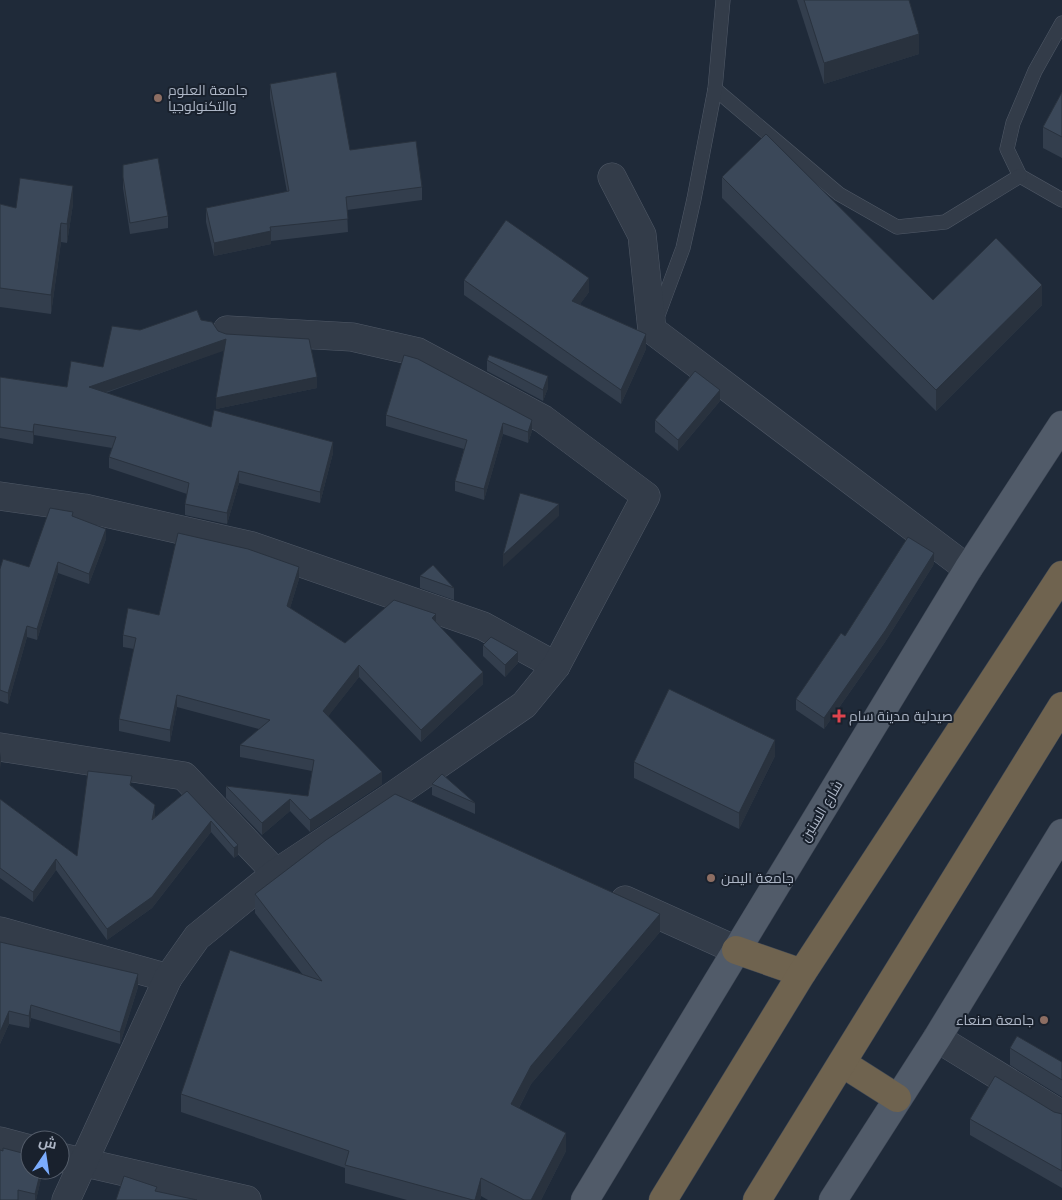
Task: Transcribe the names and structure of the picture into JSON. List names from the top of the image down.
{
  "streets": {
    "main road": ["شارع الستين"]
  },
  "places": {
    "other": ["جامعة العلوم والتكنولوجيا", "جامعة اليمن", "جامعة صنعاء"],
    "health": ["صيدلية مدينة سام"]
  },
  "north": "top"
}
